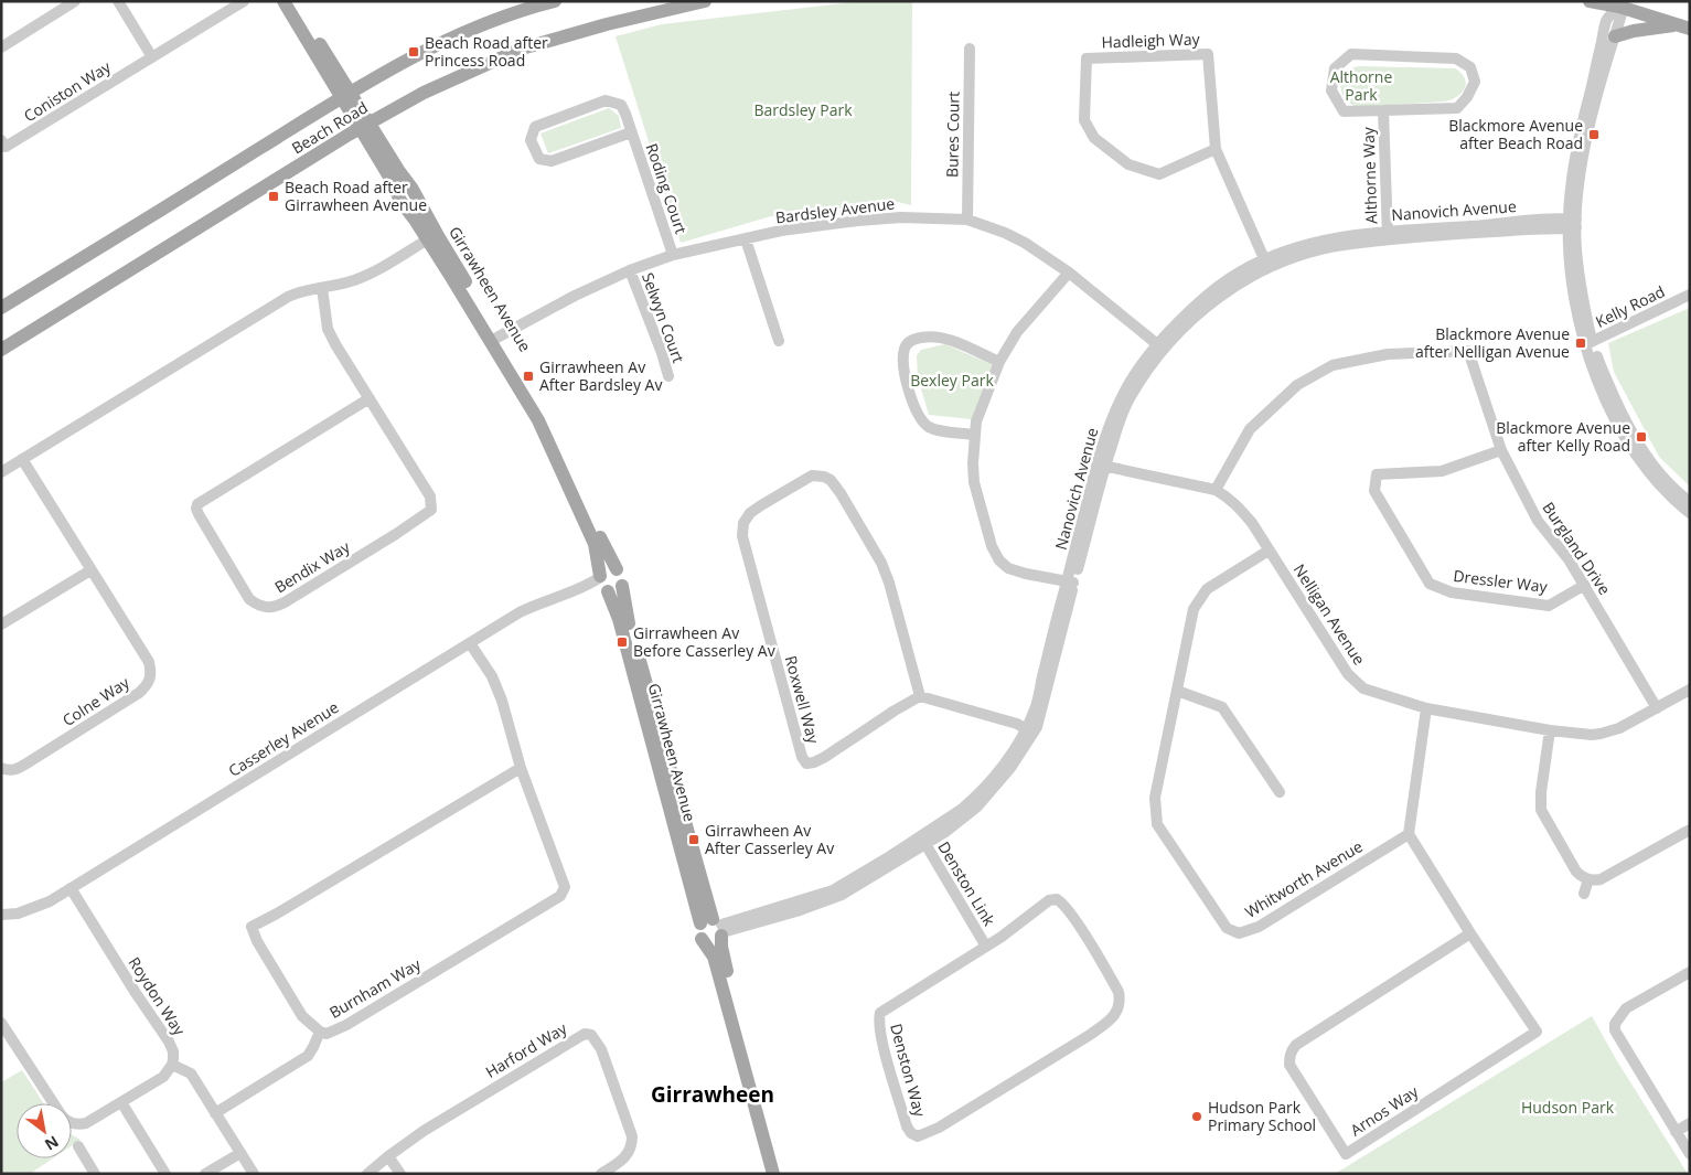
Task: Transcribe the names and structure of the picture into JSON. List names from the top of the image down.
{
  "streets": {
    "main road": ["Beach Road", "Girrawheen Avenue"],
    "street": [
      "Hadleigh Way",
      "Coniston Way",
      "Bures Court",
      "Althorne Way",
      "Roding Court",
      "Bardsley Avenue",
      "Nanovich Avenue",
      "Kelly Road",
      "Selwyn Court",
      "Burgland Drive",
      "Bendix Way",
      "Dressler Way",
      "Nelligan Avenue",
      "Roxwell Way",
      "Colne Way",
      "Casserley Avenue",
      "Whitworth Avenue",
      "Denston Link",
      "Burnham Way",
      "Roydon Way",
      "Harford Way",
      "Denston Way",
      "Arnos Way"
    ]
  },
  "crossings": [
    ["Hadleigh Way", "Nanovich Avenue"],
    ["Beach Road", "Girrawheen Avenue"],
    ["Bures Court", "Bardsley Avenue"],
    ["Althorne Way", "Nanovich Avenue"],
    ["Roding Court", "Bardsley Avenue"],
    ["Bardsley Avenue", "Nanovich Avenue"],
    ["Bardsley Avenue", "Girrawheen Avenue"],
    ["Bardsley Avenue", "Selwyn Court"],
    ["Nanovich Avenue", "Girrawheen Avenue"],
    ["Nanovich Avenue", "Nelligan Avenue"],
    ["Nanovich Avenue", "Denston Link"],
    ["Girrawheen Avenue", "Casserley Avenue"],
    ["Burgland Drive", "Dressler Way"],
    ["Burgland Drive", "Nelligan Avenue"],
    ["Nelligan Avenue", "Whitworth Avenue"],
    ["Casserley Avenue", "Burnham Way"],
    ["Casserley Avenue", "Roydon Way"],
    ["Whitworth Avenue", "Arnos Way"],
    ["Denston Link", "Denston Way"]
  ],
  "districts": ["Girrawheen"],
  "parks": [
    "Althorne Park",
    "Bardsley Park",
    "Bexley Park",
    "Hudson Park"
  ],
  "places": {
    "transit": [
      "Beach Road after Princess Road",
      "Blackmore Avenue after Beach Road",
      "Beach Road after Girrawheen Avenue",
      "Blackmore Avenue after Nelligan Avenue",
      "Girrawheen Av After Bardsley Av",
      "Blackmore Avenue after Kelly Road",
      "Girrawheen Av Before Casserley Av",
      "Girrawheen Av After Casserley Av"
    ],
    "other": ["Hudson Park Primary School"]
  },
  "north": "bottom right"
}
